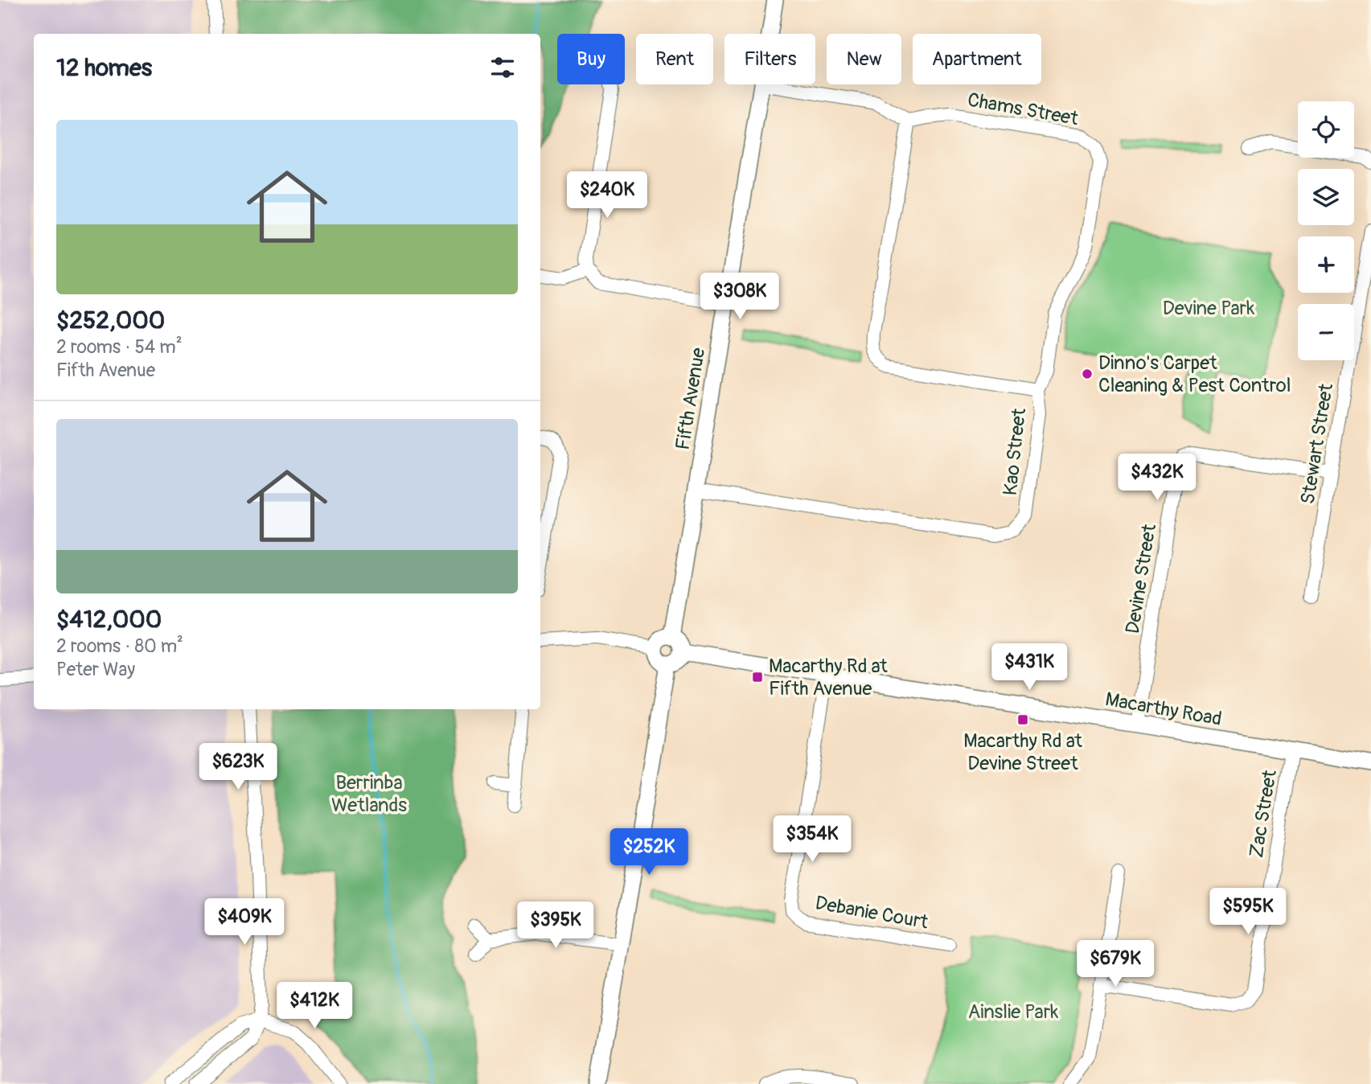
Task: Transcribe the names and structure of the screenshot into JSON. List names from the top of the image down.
{
  "streets": {
    "street": [
      "Chams Street",
      "Fifth Avenue",
      "Stewart Street",
      "Kao Street",
      "Devine Street",
      "Macarthy Road",
      "Zac Street",
      "Debanie Court"
    ]
  },
  "crossings": [
    ["Chams Street", "Kao Street"],
    ["Fifth Avenue", "Kao Street"],
    ["Fifth Avenue", "Macarthy Road"],
    ["Stewart Street", "Devine Street"],
    ["Devine Street", "Macarthy Road"],
    ["Macarthy Road", "Zac Street"],
    ["Macarthy Road", "Debanie Court"]
  ],
  "parks": ["Devine Park", "Berrinba Wetlands", "Ainslie Park"],
  "places": {
    "other": ["Dinno's Carpet Cleaning & Pest Control"],
    "transit": ["Macarthy Rd at Fifth Avenue", "Macarthy Rd at Devine Street"]
  },
  "page": {
    "chip": [
      "Buy",
      "Rent",
      "Filters",
      "New",
      "Apartment"
    ],
    "heading": "12 homes",
    "map_buttons": ["+", "−"],
    "list": [
      {
        "name": "$252,000",
        "note": "2 rooms · 54 m² · Fifth Avenue"
      },
      {
        "name": "$412,000",
        "note": "2 rooms · 80 m² · Peter Way"
      }
    ],
    "price": [
      "$240K",
      "$308K",
      "$432K",
      "$431K",
      "$623K",
      "$354K",
      "$252K",
      "$595K",
      "$409K",
      "$395K",
      "$679K",
      "$412K"
    ]
  }
}
